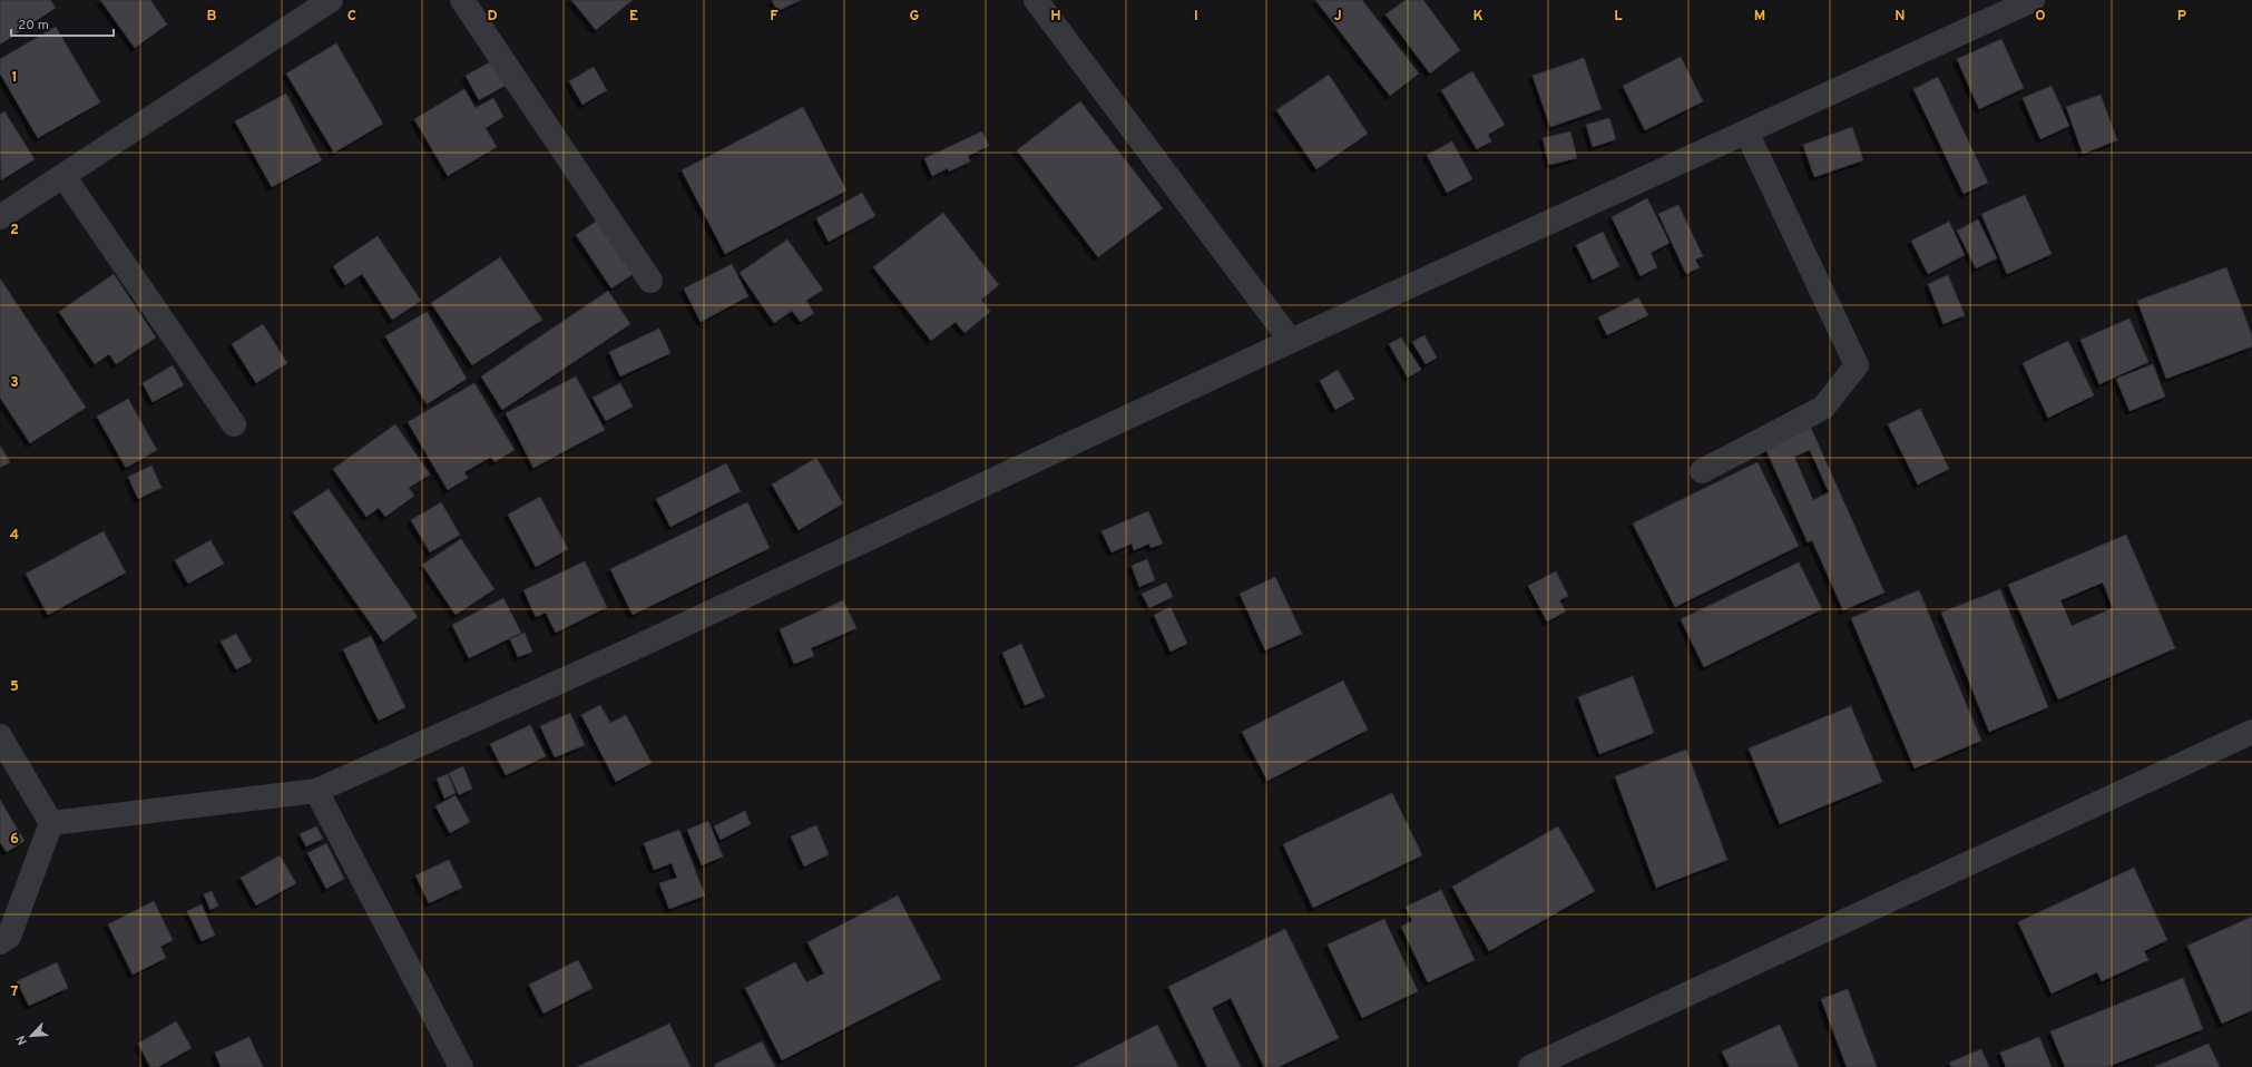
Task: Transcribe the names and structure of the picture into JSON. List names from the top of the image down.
{
  "scale_bar": "20 m",
  "north": "bottom left",
  "grid": {
    "columns": [
      "B",
      "C",
      "D",
      "E",
      "F",
      "G",
      "H",
      "I",
      "J",
      "K",
      "L",
      "M",
      "N",
      "O",
      "P"
    ],
    "rows": [
      "1",
      "2",
      "3",
      "4",
      "5",
      "6",
      "7"
    ]
  }
}
